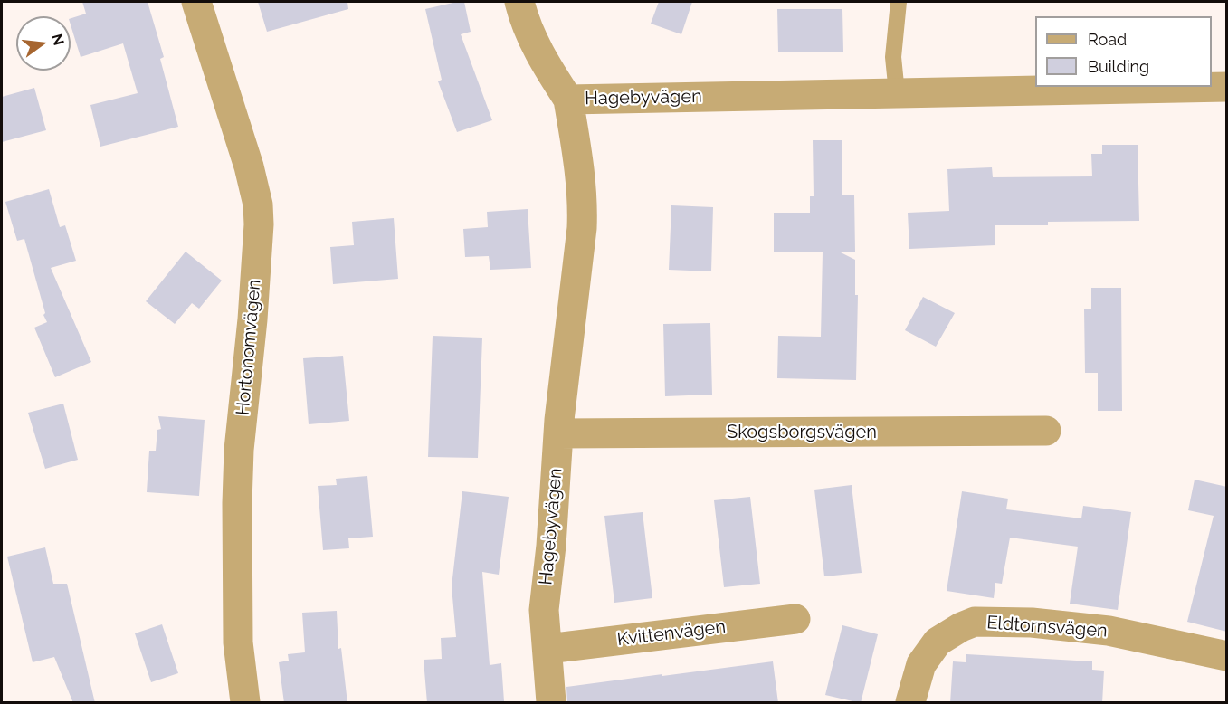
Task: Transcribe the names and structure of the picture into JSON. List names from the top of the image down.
{
  "streets": {
    "street": [
      "Hagebyvägen",
      "Hortonomvägen",
      "Skogsborgsvägen",
      "Eldtornsvägen",
      "Kvittenvägen"
    ]
  },
  "crossings": [
    ["Hagebyvägen", "Skogsborgsvägen"],
    ["Hagebyvägen", "Kvittenvägen"]
  ],
  "legend": ["Road", "Building"],
  "north": "right"
}
